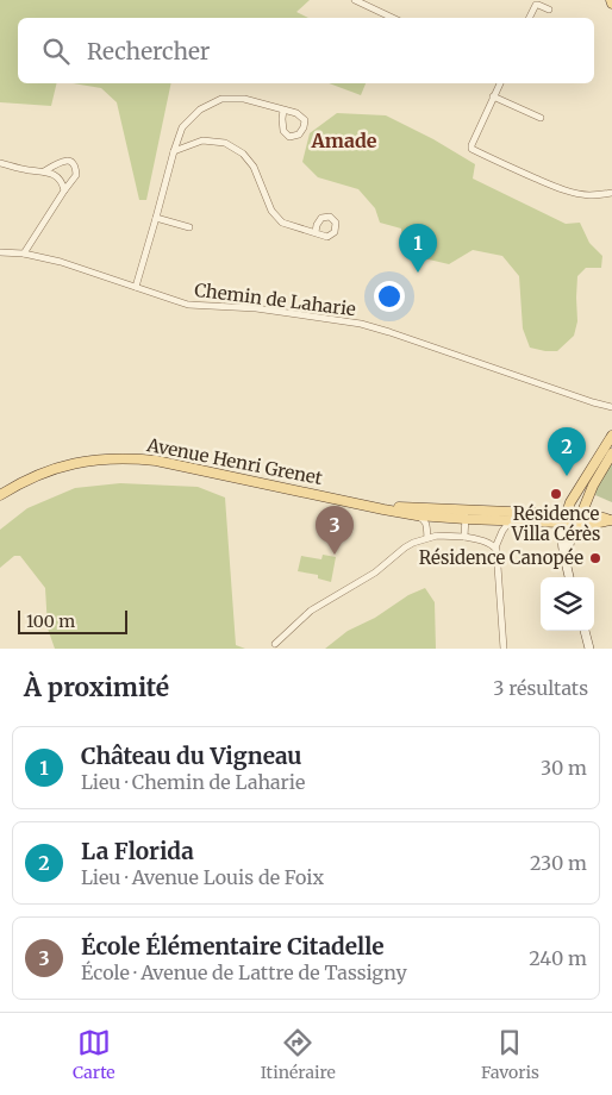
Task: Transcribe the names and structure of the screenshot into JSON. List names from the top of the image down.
{
  "streets": {
    "main road": ["Avenue Henri Grenet"],
    "street": ["Chemin de Laharie"]
  },
  "districts": ["Amade"],
  "places": ["Résidence Villa Cérès", "Résidence Canopée"],
  "scale_bar": "100 m",
  "page": {
    "search": "Rechercher",
    "pins": ["1", "2", "3"],
    "scale": "100 m",
    "heading": ["À proximité", "3 résultats"],
    "list": [
      {
        "mark": "1",
        "name": "Château du Vigneau",
        "note": "Lieu · Chemin de Laharie",
        "value": "30 m"
      },
      {
        "mark": "2",
        "name": "La Florida",
        "note": "Lieu · Avenue Louis de Foix",
        "value": "230 m"
      },
      {
        "mark": "3",
        "name": "École Élémentaire Citadelle",
        "note": "École · Avenue de Lattre de Tassigny",
        "value": "240 m"
      }
    ],
    "nav": ["Carte", "Itinéraire", "Favoris"]
  }
}
